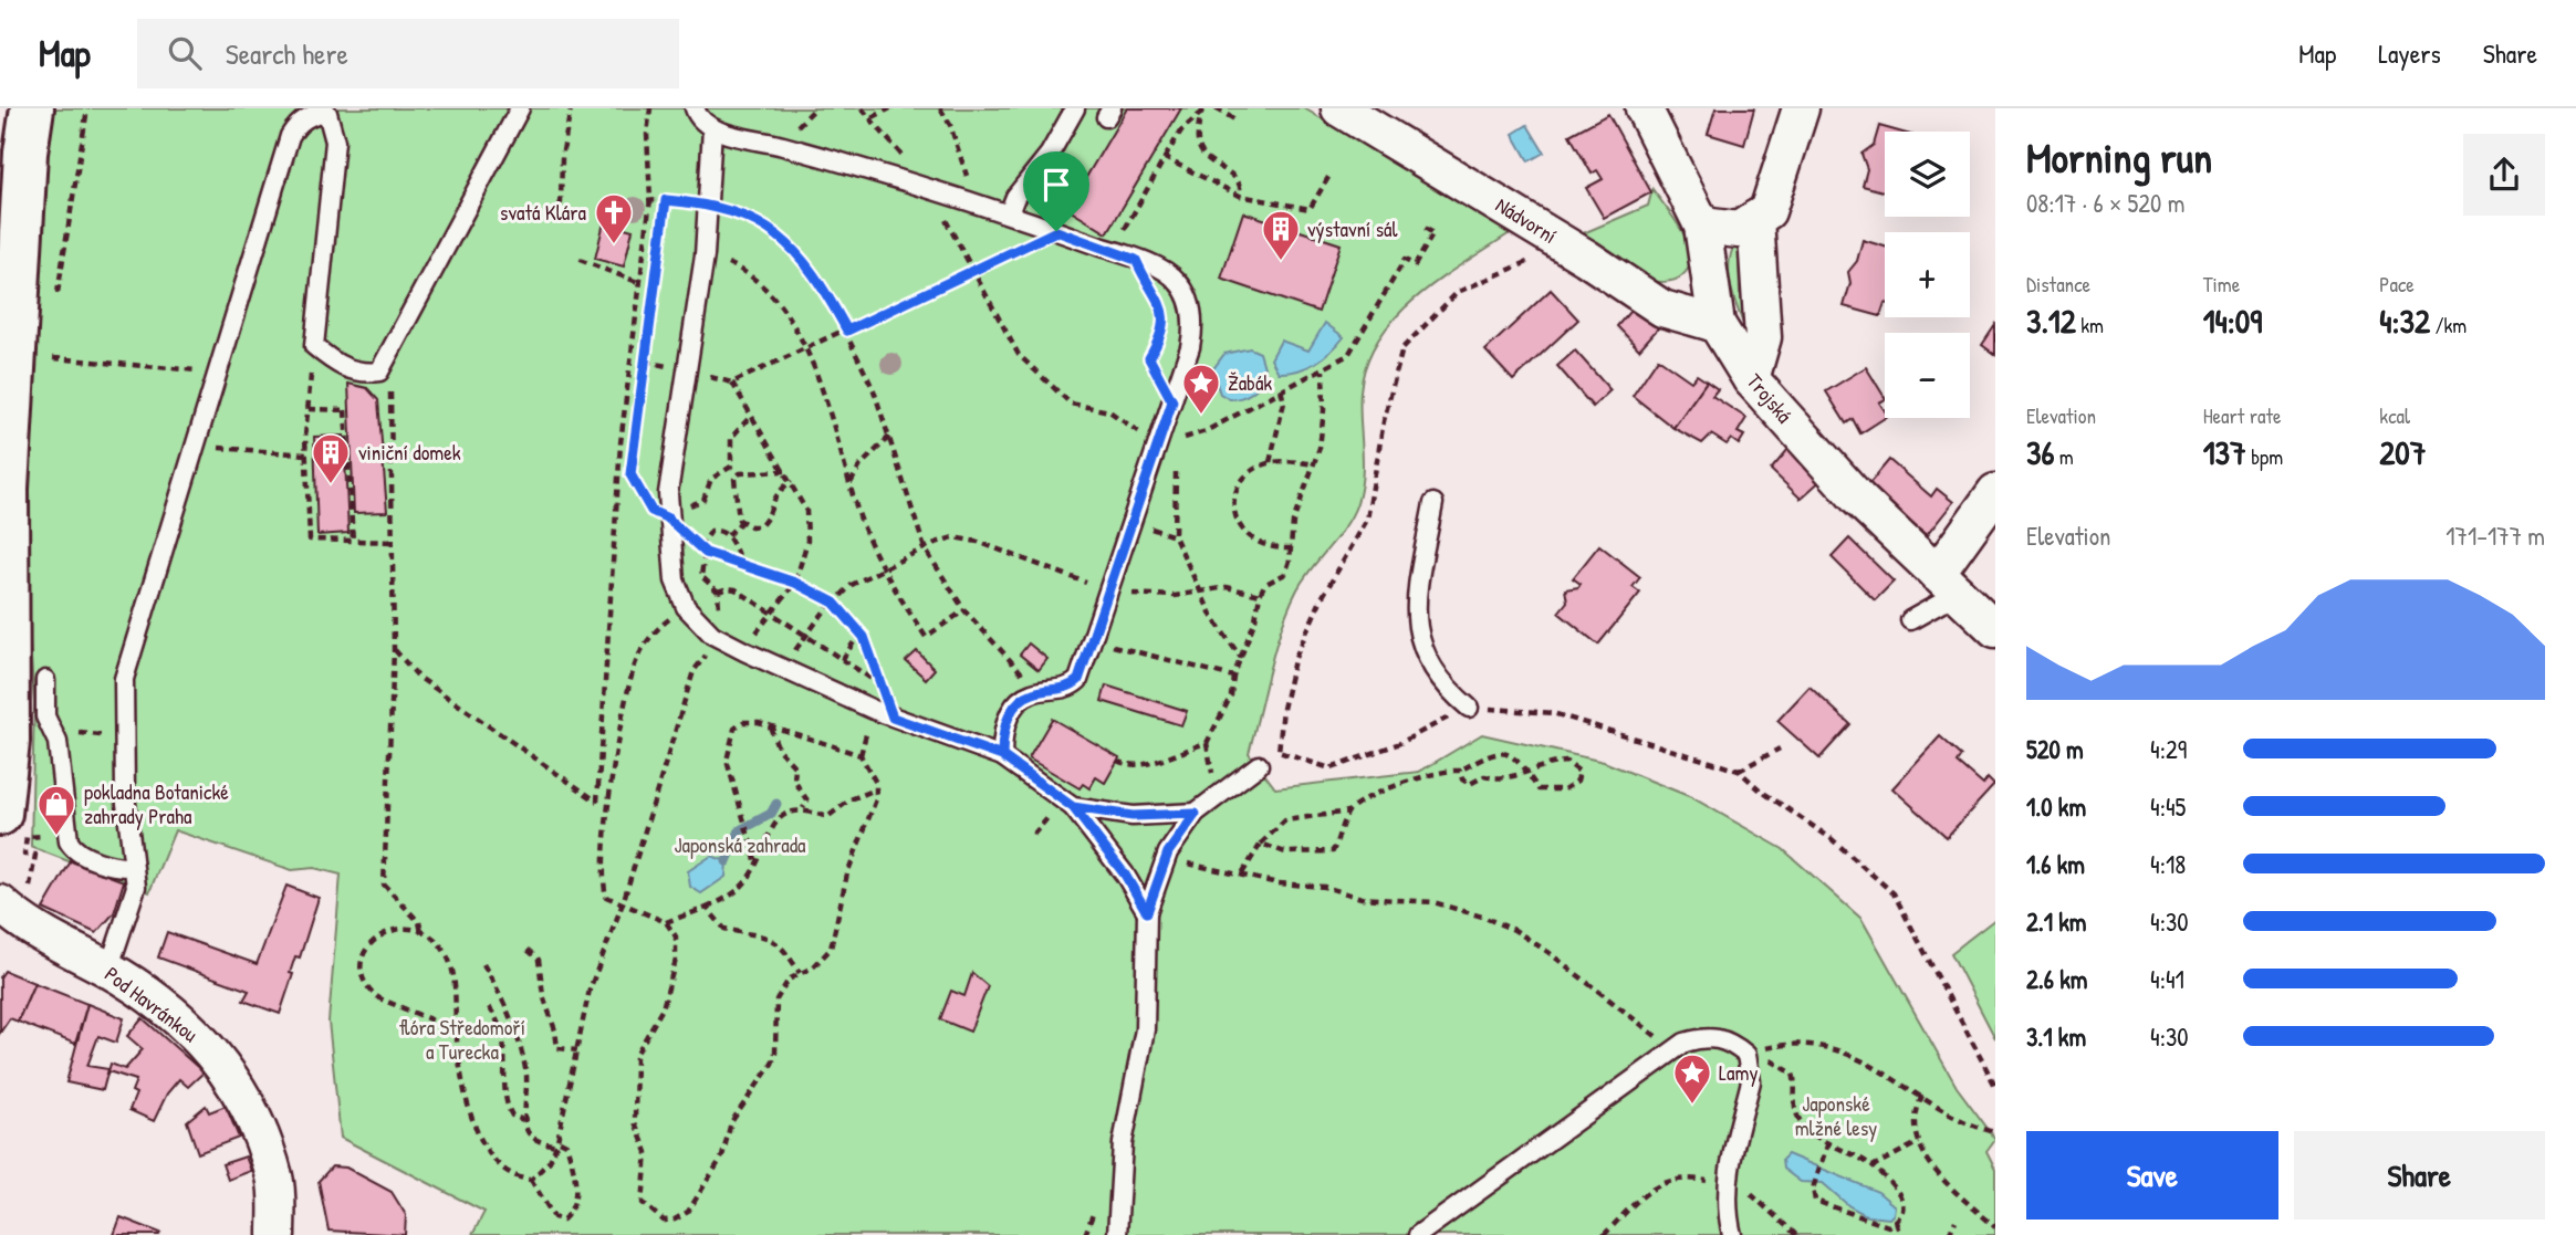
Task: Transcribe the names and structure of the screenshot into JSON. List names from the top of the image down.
{
  "streets": {
    "street": ["Nádvorní", "Trojská", "Pod Havránkou"]
  },
  "crossings": [
    ["Nádvorní", "Trojská"]
  ],
  "parks": ["Japonská zahrada", "flóra Středomoří a Turecka", "Japonské mlžné lesy"],
  "places": {
    "church": ["svatá Klára"],
    "building": ["výstavní sál", "viniční domek"],
    "place": ["Žabák", "Lamy"],
    "shop": ["pokladna Botanické zahrady Praha"]
  },
  "page": {
    "header": "Map",
    "search": "Search here",
    "nav": ["Map", "Layers", "Share"],
    "heading": ["Morning run", "08:17 · 6 × 520 m"],
    "map_buttons": ["+", "−"],
    "stats": [
      ["Distance", "3.12 km"],
      ["Time", "14:09"],
      ["Pace", "4:32 /km"],
      ["Elevation", "36 m"],
      ["Heart rate", "137 bpm"],
      ["kcal", "207"]
    ],
    "chart": ["Elevation", "171–177 m"],
    "list": [
      {
        "name": "520 m",
        "note": "4:29"
      },
      {
        "name": "1.0 km",
        "note": "4:45"
      },
      {
        "name": "1.6 km",
        "note": "4:18"
      },
      {
        "name": "2.1 km",
        "note": "4:30"
      },
      {
        "name": "2.6 km",
        "note": "4:41"
      },
      {
        "name": "3.1 km",
        "note": "4:30"
      }
    ],
    "buttons": ["Save", "Share"]
  }
}
